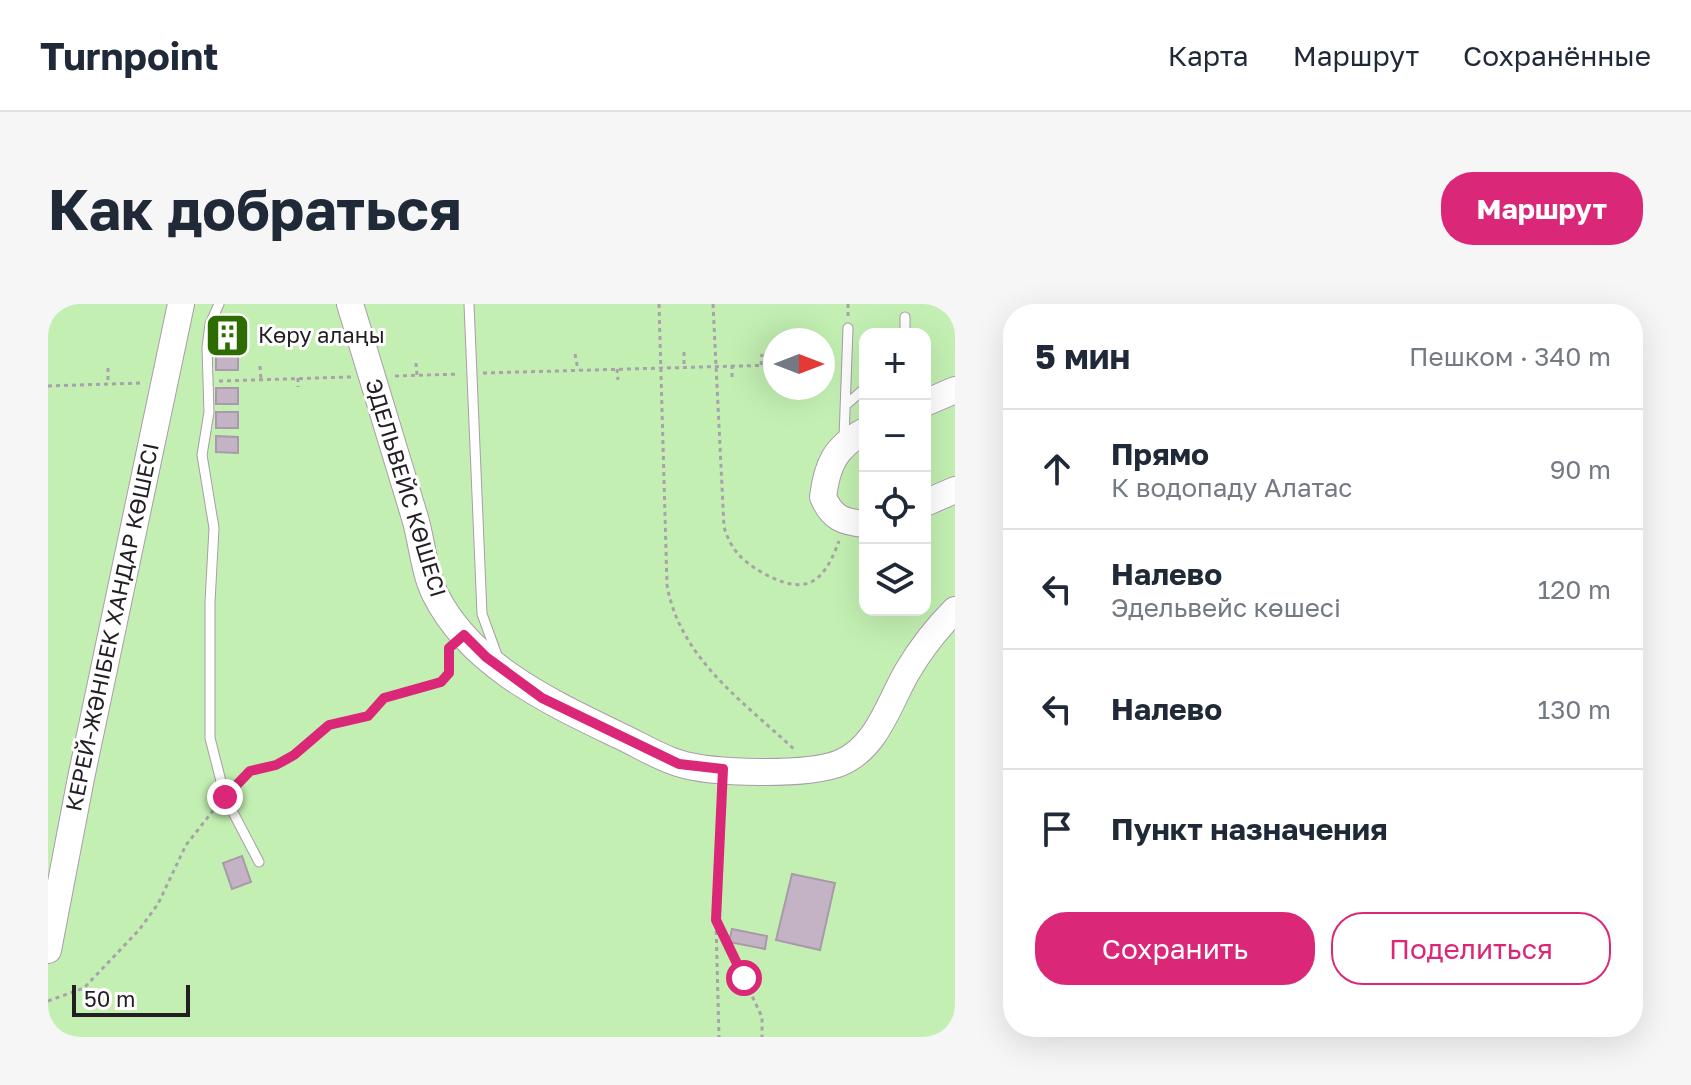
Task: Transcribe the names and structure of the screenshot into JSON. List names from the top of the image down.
{
  "streets": {
    "street": ["ЭДЕЛЬВЕЙС КӨШЕСІ", "КЕРЕЙ-ЖӘНІБЕК ХАНДАР КӨШЕСІ"]
  },
  "places": {
    "building": ["Көру алаңы"]
  },
  "scale_bar": "50 m",
  "north": "right",
  "page": {
    "header": "Turnpoint",
    "nav": ["Карта", "Маршрут", "Сохранённые"],
    "buttons": [
      "Маршрут",
      ["Сохранить", "Поделиться"]
    ],
    "title": "Как добраться",
    "heading": ["5 мин", "Пешком · 340 m"],
    "map_buttons": ["+", "−"],
    "list": [
      ["Прямо", "К водопаду Алатас", "90 m"],
      ["Налево", "Эдельвейс көшесі", "120 m"],
      ["Налево", "130 m"],
      "Пункт назначения"
    ],
    "scale": "50 m"
  }
}
